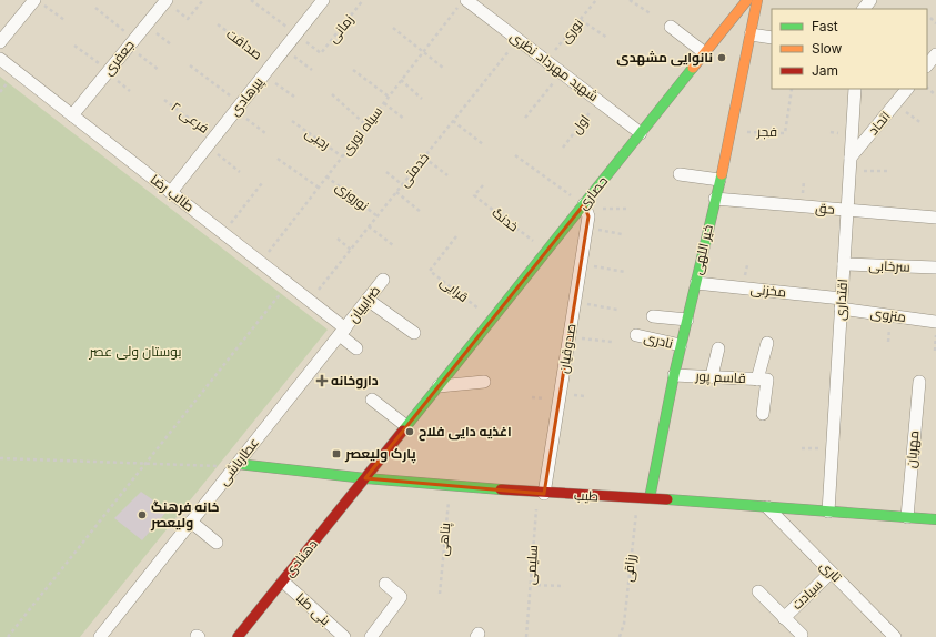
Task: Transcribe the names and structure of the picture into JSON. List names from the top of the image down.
{
  "streets": {
    "main road": [
      "حصاری",
      "خیر اللهی",
      "طیب",
      "دهنادی"
    ],
    "street": [
      "جعفری",
      "شهید مهرداد نظری",
      "پیرهادی",
      "اتحاد",
      "طالب رضا",
      "حق",
      "سرخابی",
      "مخزنی",
      "اقتداری",
      "ضرابییان",
      "منزوی",
      "نادری",
      "صدوقیان",
      "قاسم پور",
      "مهربان",
      "عطارباشی",
      "تاری",
      "سیادت",
      "بنی طبا"
    ],
    "path": [
      "زمانی",
      "نوری",
      "صداقت",
      "فرعی ۲",
      "اول",
      "سیاه نوری",
      "فجر",
      "رجبی",
      "خدمتی",
      "نوروزی",
      "خدنگ",
      "قرایی",
      "پناهی",
      "سلیمی",
      "رزاقی"
    ]
  },
  "crossings": [
    ["زمانی", "پیرهادی"],
    ["نوری", "شهید مهرداد نظری"],
    ["صداقت", "پیرهادی"],
    ["جعفری", "طالب رضا"],
    ["شهید مهرداد نظری", "اول"],
    ["شهید مهرداد نظری", "سیاه نوری"],
    ["شهید مهرداد نظری", "خدمتی"],
    ["شهید مهرداد نظری", "حصاری"],
    ["پیرهادی", "فرعی ۲"],
    ["پیرهادی", "طالب رضا"],
    ["اتحاد", "اقتداری"],
    ["سیاه نوری", "رجبی"],
    ["سیاه نوری", "طالب رضا"],
    ["سیاه نوری", "نوروزی"],
    ["فجر", "خیر اللهی"],
    ["خدمتی", "طالب رضا"],
    ["خدمتی", "نوروزی"],
    ["طالب رضا", "ضرابییان"],
    ["طالب رضا", "عطارباشی"],
    ["حصاری", "خدنگ"],
    ["حصاری", "قرایی"],
    ["حصاری", "صدوقیان"],
    ["حصاری", "طیب"],
    ["حصاری", "دهنادی"],
    ["حق", "خیر اللهی"],
    ["حق", "اقتداری"],
    ["خیر اللهی", "مخزنی"],
    ["خیر اللهی", "نادری"],
    ["خیر اللهی", "قاسم پور"],
    ["خیر اللهی", "طیب"],
    ["سرخابی", "اقتداری"],
    ["مخزنی", "اقتداری"],
    ["مخزنی", "منزوی"],
    ["اقتداری", "منزوی"],
    ["اقتداری", "طیب"],
    ["ضرابییان", "عطارباشی"],
    ["صدوقیان", "طیب"],
    ["صدوقیان", "سلیمی"],
    ["مهربان", "طیب"],
    ["عطارباشی", "طیب"],
    ["طیب", "پناهی"],
    ["طیب", "دهنادی"],
    ["طیب", "سلیمی"],
    ["طیب", "رزاقی"],
    ["طیب", "تاری"],
    ["دهنادی", "بنی طبا"],
    ["تاری", "سیادت"]
  ],
  "parks": ["بوستان ولی عصر"],
  "places": {
    "other": ["نانوایی مشهدی", "اغذیه دایی فلاح", "خانه فرهنگ ولیعصر"],
    "health": ["داروخانه"],
    "transit": ["پارک ولیعصر"]
  },
  "legend": ["Fast", "Slow", "Jam"]
}
